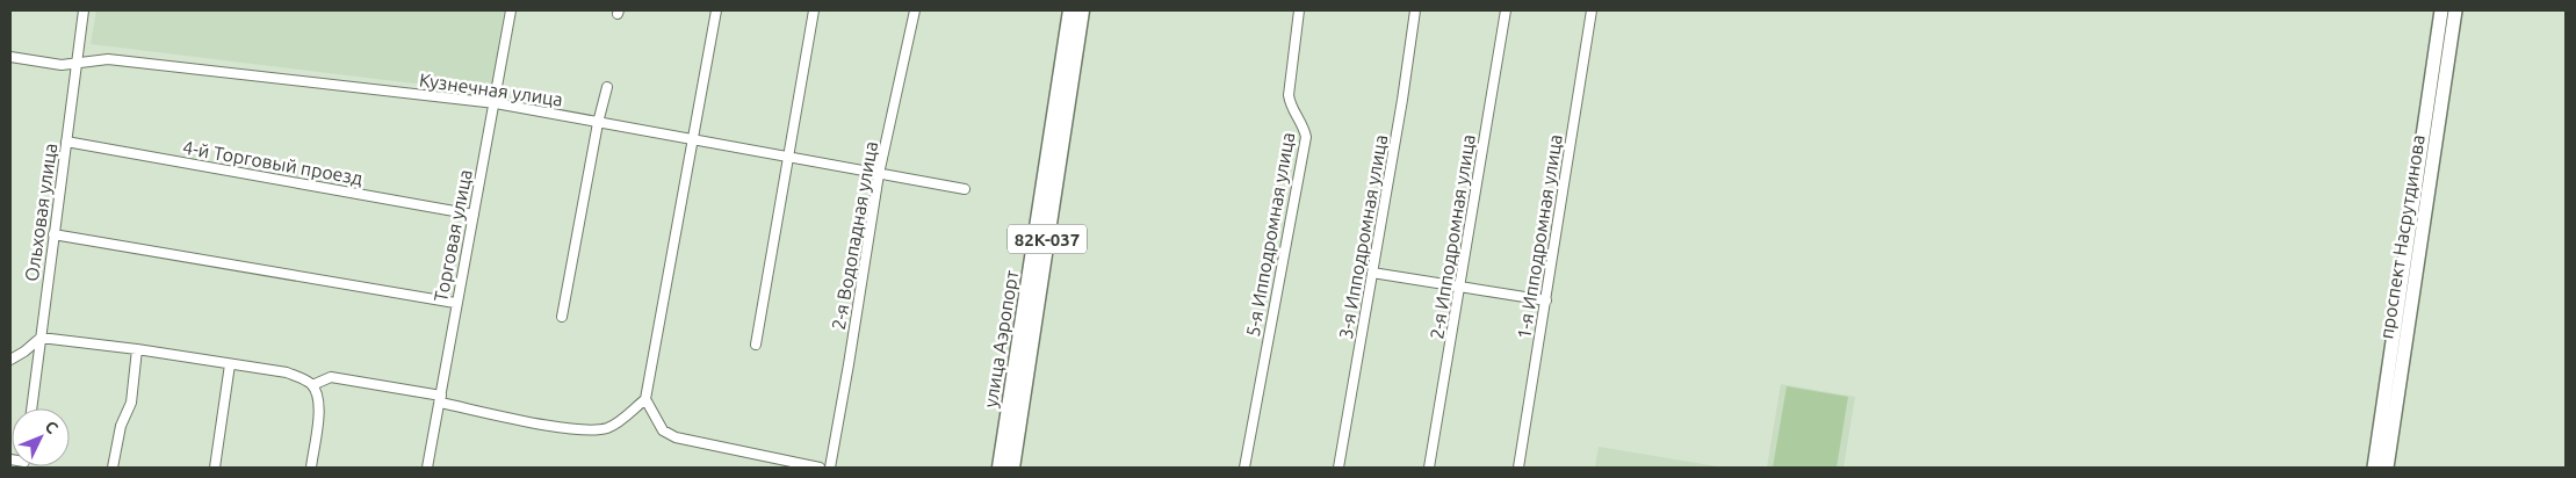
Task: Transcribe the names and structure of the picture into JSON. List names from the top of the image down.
{
  "streets": {
    "main road": ["проспект Насрутдинова", "82К-037", "улица Аэропорт"],
    "street": [
      "Кузнечная улица",
      "4-й Торговый проезд",
      "Ольховая улица",
      "5-я Ипподромная улица",
      "Торговая улица",
      "2-я Водопадная улица",
      "3-я Ипподромная улица",
      "2-я Ипподромная улица",
      "1-я Ипподромная улица"
    ]
  },
  "crossings": [
    ["Кузнечная улица", "Ольховая улица"],
    ["Кузнечная улица", "Торговая улица"],
    ["Кузнечная улица", "2-я Водопадная улица"],
    ["4-й Торговый проезд", "Ольховая улица"],
    ["4-й Торговый проезд", "Торговая улица"]
  ],
  "north": "top right"
}
